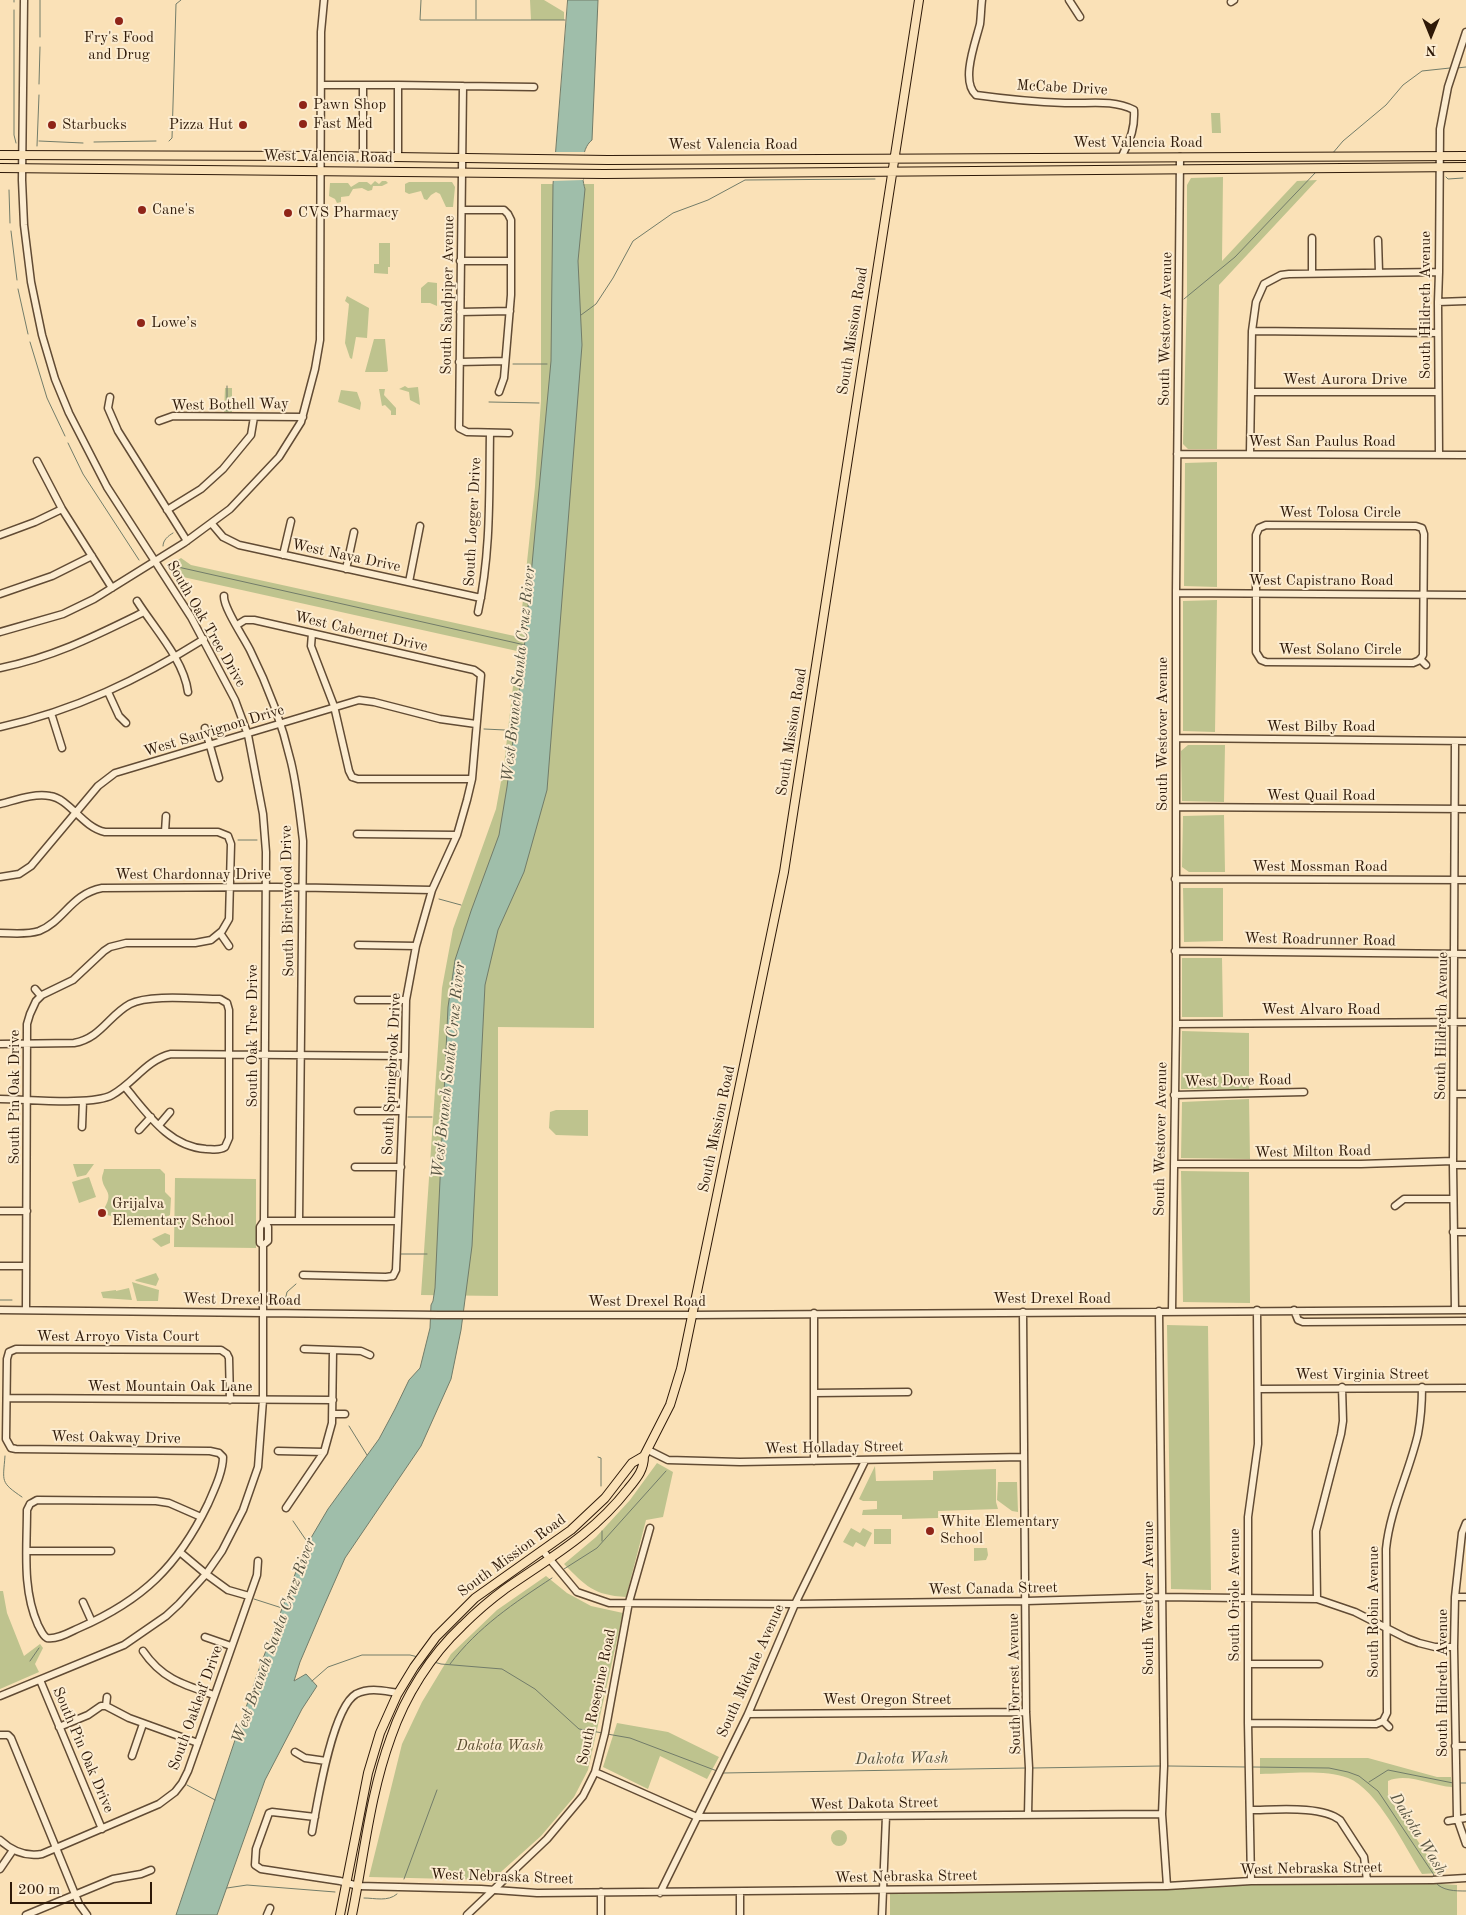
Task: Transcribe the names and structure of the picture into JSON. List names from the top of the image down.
{
  "streets": {
    "main road": ["West Valencia Road", "South Mission Road"],
    "street": [
      "McCabe Drive",
      "South Sandpiper Avenue",
      "South Hildreth Avenue",
      "South Westover Avenue",
      "West Aurora Drive",
      "West Bothell Way",
      "West San Paulus Road",
      "West Tolosa Circle",
      "South Logger Drive",
      "West Nava Drive",
      "West Capistrano Road",
      "South Oak Tree Drive",
      "West Cabernet Drive",
      "West Solano Circle",
      "West Bilby Road",
      "West Sauvignon Drive",
      "West Quail Road",
      "West Mossman Road",
      "West Chardonnay Drive",
      "South Birchwood Drive",
      "West Roadrunner Road",
      "West Alvaro Road",
      "South Springbrook Drive",
      "West Dove Road",
      "South Pin Oak Drive",
      "West Milton Road",
      "West Drexel Road",
      "West Arroyo Vista Court",
      "West Virginia Street",
      "West Mountain Oak Lane",
      "West Oakway Drive",
      "West Holladay Street",
      "West Canada Street",
      "South Oriole Avenue",
      "South Robin Avenue",
      "South Midvale Avenue",
      "South Forrest Avenue",
      "South Rosepine Road",
      "West Oregon Street",
      "South Oakleaf Drive",
      "West Dakota Street",
      "West Nebraska Street"
    ]
  },
  "crossings": [
    ["McCabe Drive", "West Valencia Road"],
    ["West Valencia Road", "South Sandpiper Avenue"],
    ["West Valencia Road", "South Hildreth Avenue"],
    ["West Valencia Road", "South Westover Avenue"],
    ["West Valencia Road", "South Mission Road"],
    ["West Valencia Road", "South Oak Tree Drive"],
    ["South Sandpiper Avenue", "South Logger Drive"],
    ["South Hildreth Avenue", "West Aurora Drive"],
    ["South Hildreth Avenue", "West San Paulus Road"],
    ["South Hildreth Avenue", "West Bilby Road"],
    ["South Hildreth Avenue", "West Quail Road"],
    ["South Hildreth Avenue", "West Mossman Road"],
    ["South Hildreth Avenue", "West Roadrunner Road"],
    ["South Hildreth Avenue", "West Alvaro Road"],
    ["South Hildreth Avenue", "West Milton Road"],
    ["South Hildreth Avenue", "West Drexel Road"],
    ["South Hildreth Avenue", "West Canada Street"],
    ["South Westover Avenue", "West San Paulus Road"],
    ["South Westover Avenue", "West Capistrano Road"],
    ["South Westover Avenue", "West Bilby Road"],
    ["South Westover Avenue", "West Quail Road"],
    ["South Westover Avenue", "West Mossman Road"],
    ["South Westover Avenue", "West Roadrunner Road"],
    ["South Westover Avenue", "West Alvaro Road"],
    ["South Westover Avenue", "West Dove Road"],
    ["South Westover Avenue", "West Milton Road"],
    ["South Westover Avenue", "West Drexel Road"],
    ["South Westover Avenue", "West Canada Street"],
    ["South Westover Avenue", "West Dakota Street"],
    ["South Westover Avenue", "West Nebraska Street"],
    ["South Mission Road", "West Drexel Road"],
    ["South Mission Road", "West Holladay Street"],
    ["South Mission Road", "West Canada Street"],
    ["South Mission Road", "West Nebraska Street"],
    ["West Tolosa Circle", "West Capistrano Road"],
    ["West Tolosa Circle", "West Solano Circle"],
    ["South Logger Drive", "West Nava Drive"],
    ["West Capistrano Road", "West Solano Circle"],
    ["South Oak Tree Drive", "West Sauvignon Drive"],
    ["South Oak Tree Drive", "West Chardonnay Drive"],
    ["South Oak Tree Drive", "South Pin Oak Drive"],
    ["South Oak Tree Drive", "West Drexel Road"],
    ["South Oak Tree Drive", "West Mountain Oak Lane"],
    ["West Cabernet Drive", "South Birchwood Drive"],
    ["West Cabernet Drive", "South Springbrook Drive"],
    ["West Sauvignon Drive", "South Birchwood Drive"],
    ["West Sauvignon Drive", "South Springbrook Drive"],
    ["West Chardonnay Drive", "South Birchwood Drive"],
    ["West Chardonnay Drive", "South Springbrook Drive"],
    ["South Pin Oak Drive", "West Drexel Road"],
    ["South Pin Oak Drive", "South Oakleaf Drive"],
    ["West Drexel Road", "South Oriole Avenue"],
    ["West Drexel Road", "South Forrest Avenue"],
    ["West Arroyo Vista Court", "West Mountain Oak Lane"],
    ["West Arroyo Vista Court", "West Oakway Drive"],
    ["West Virginia Street", "South Oriole Avenue"],
    ["West Virginia Street", "South Robin Avenue"],
    ["West Mountain Oak Lane", "West Oakway Drive"],
    ["West Holladay Street", "South Midvale Avenue"],
    ["West Holladay Street", "South Forrest Avenue"],
    ["West Canada Street", "South Oriole Avenue"],
    ["West Canada Street", "South Robin Avenue"],
    ["West Canada Street", "South Midvale Avenue"],
    ["West Canada Street", "South Forrest Avenue"],
    ["West Canada Street", "South Rosepine Road"],
    ["South Oriole Avenue", "West Nebraska Street"],
    ["South Midvale Avenue", "West Oregon Street"],
    ["South Midvale Avenue", "West Dakota Street"],
    ["South Midvale Avenue", "West Nebraska Street"],
    ["South Forrest Avenue", "West Oregon Street"],
    ["South Forrest Avenue", "West Dakota Street"],
    ["South Rosepine Road", "West Dakota Street"],
    ["South Rosepine Road", "West Nebraska Street"]
  ],
  "water": ["West Branch Santa Cruz River", "Dakota Wash"],
  "parks": ["Dakota Wash"],
  "places": [
    "Fry's Food and Drug",
    "Pawn Shop",
    "Fast Med",
    "Starbucks",
    "Pizza Hut",
    "Cane's",
    "CVS Pharmacy",
    "Lowe’s",
    "Grijalva Elementary School",
    "White Elementary School"
  ],
  "scale_bar": "200 m",
  "north": "bottom"
}
